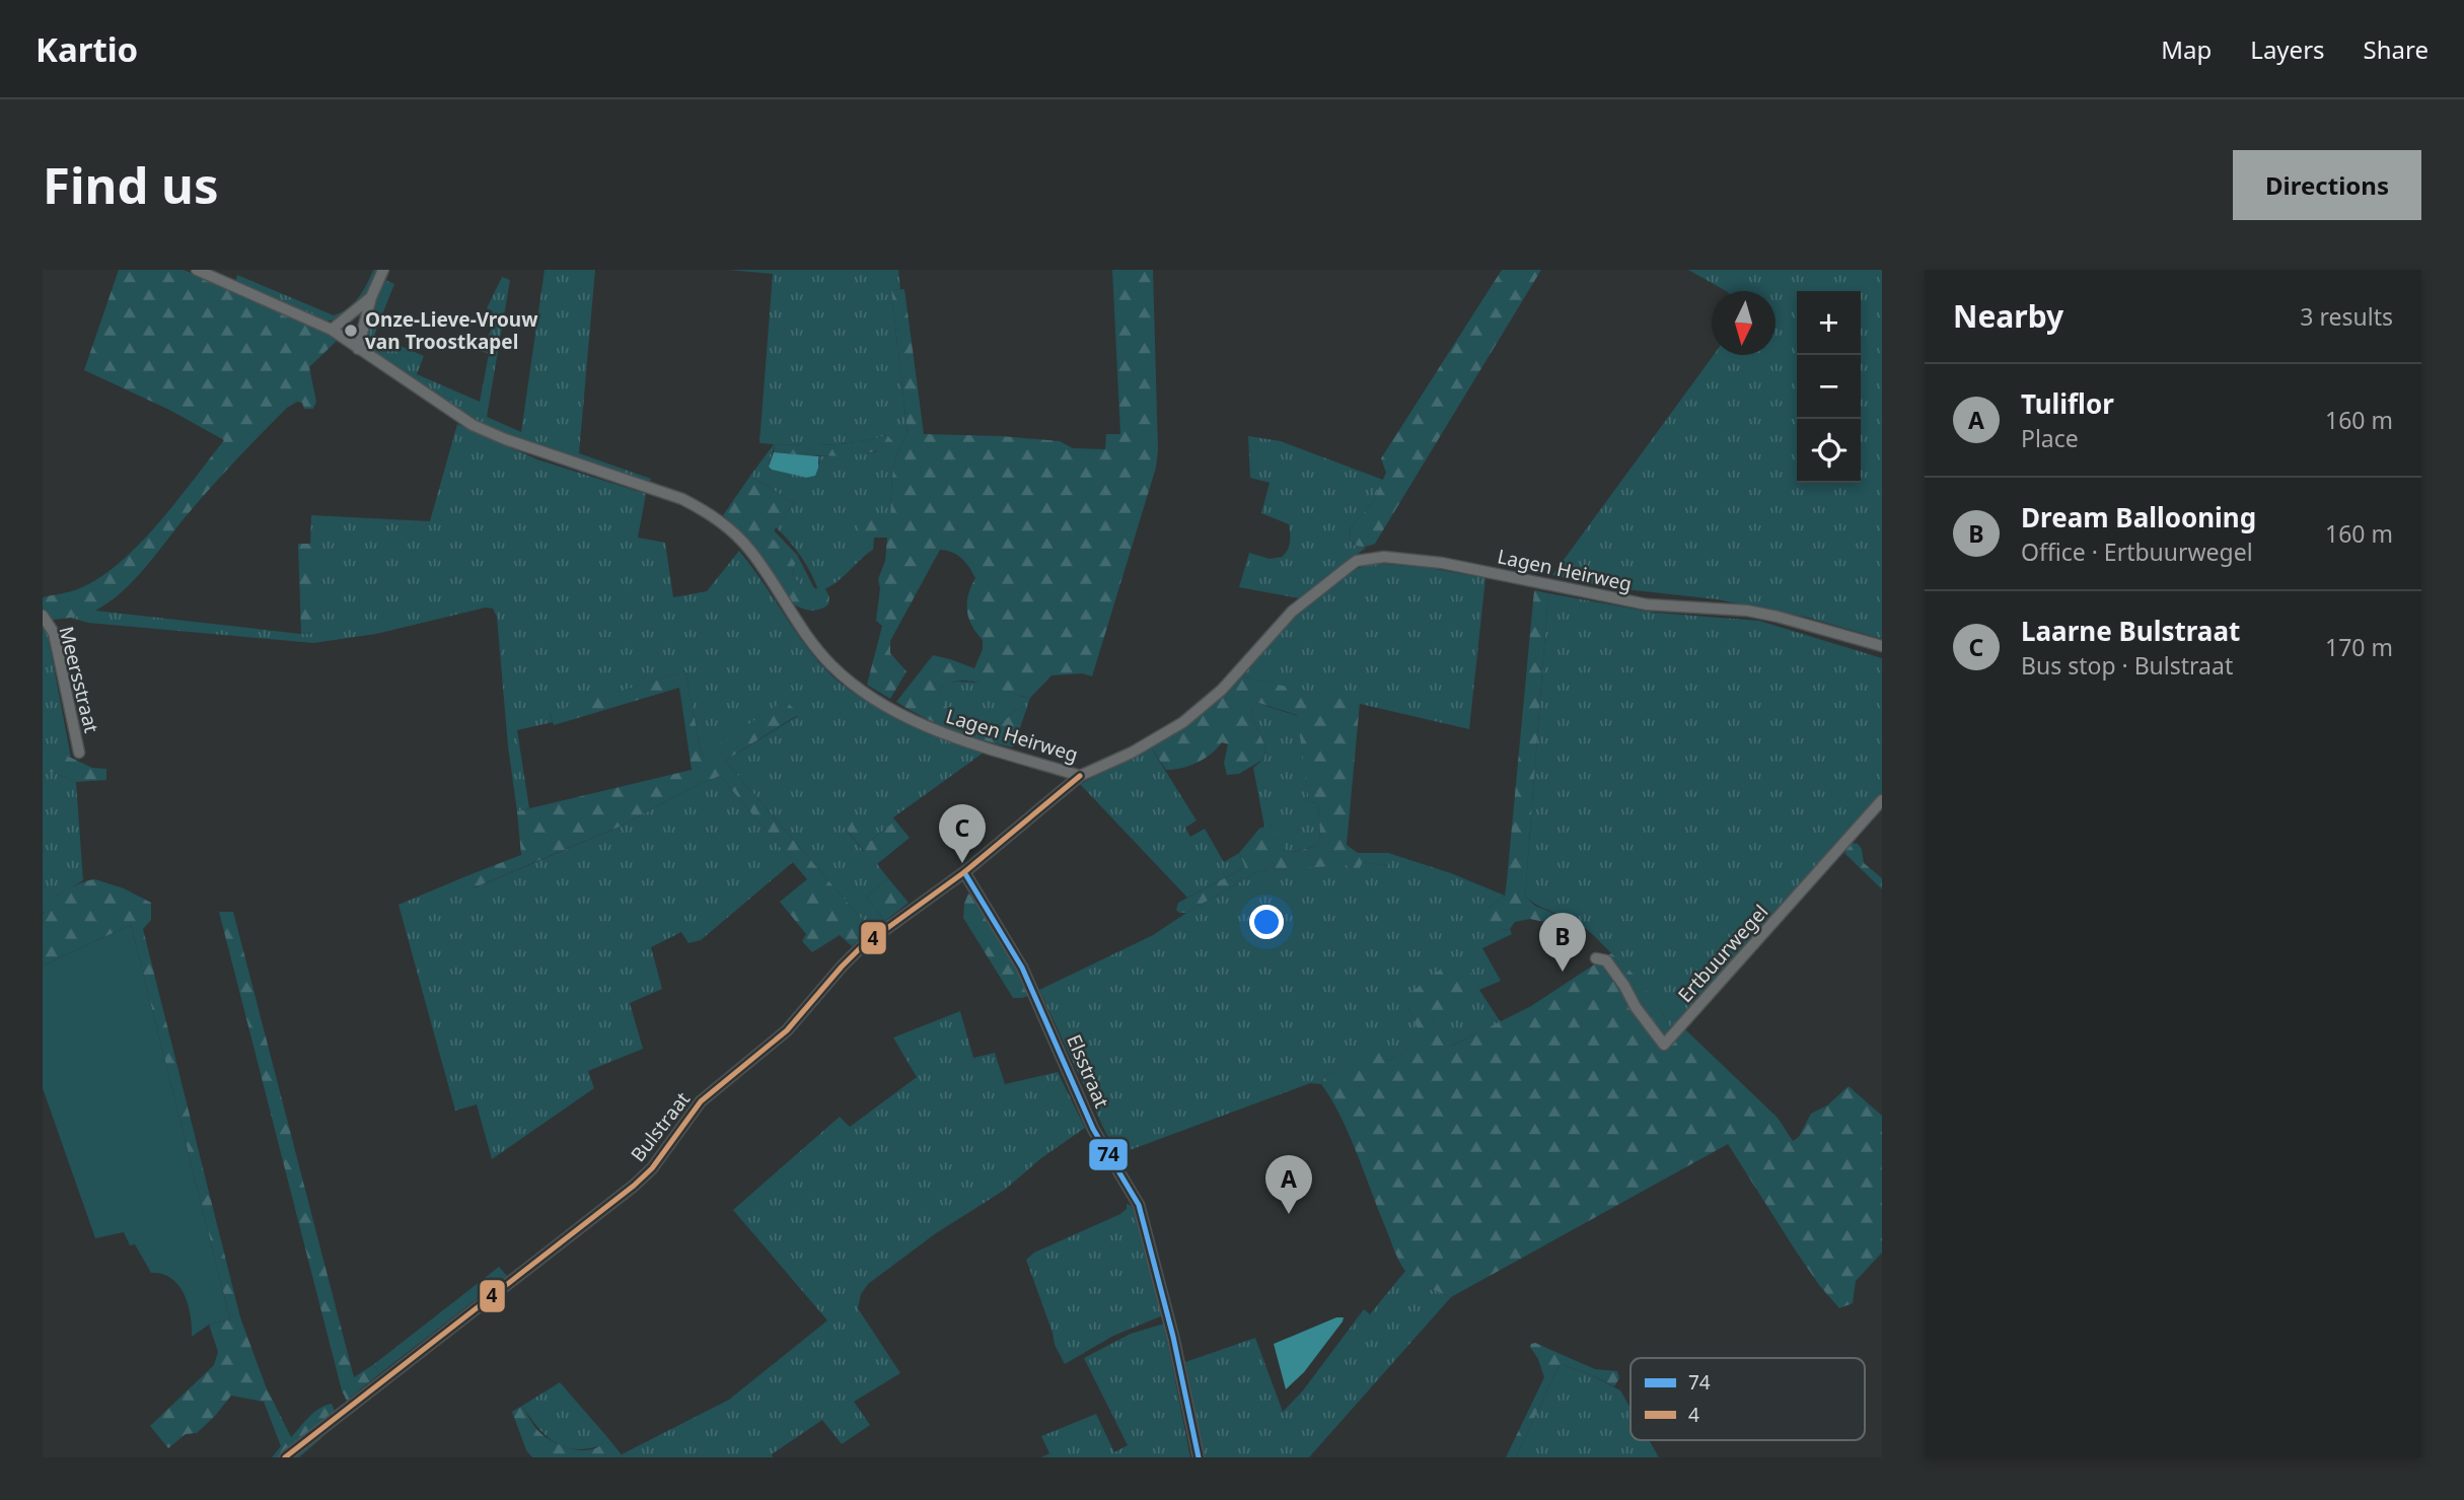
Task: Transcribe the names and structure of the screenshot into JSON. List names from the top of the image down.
{
  "streets": {
    "street": [
      "Lagen Heirweg",
      "Meersstraat",
      "Ertbuurwegel",
      "Elsstraat",
      "Bulstraat"
    ]
  },
  "crossings": [
    ["Lagen Heirweg", "Bulstraat"],
    ["Elsstraat", "Bulstraat"]
  ],
  "places": ["Onze-Lieve-Vrouw van Troostkapel"],
  "lines": ["transit line 4", "transit line 74"],
  "legend": ["74", "4"],
  "north": "bottom",
  "page": {
    "header": "Kartio",
    "nav": ["Map", "Layers", "Share"],
    "buttons": "Directions",
    "title": "Find us",
    "heading": ["Nearby", "3 results"],
    "map_buttons": ["+", "−"],
    "list": [
      {
        "mark": "A",
        "name": "Tuliflor",
        "note": "Place",
        "value": "160 m"
      },
      {
        "mark": "B",
        "name": "Dream Ballooning",
        "note": "Office · Ertbuurwegel",
        "value": "160 m"
      },
      {
        "mark": "C",
        "name": "Laarne Bulstraat",
        "note": "Bus stop · Bulstraat",
        "value": "170 m"
      }
    ],
    "pins": ["C", "B", "A"]
  }
}
